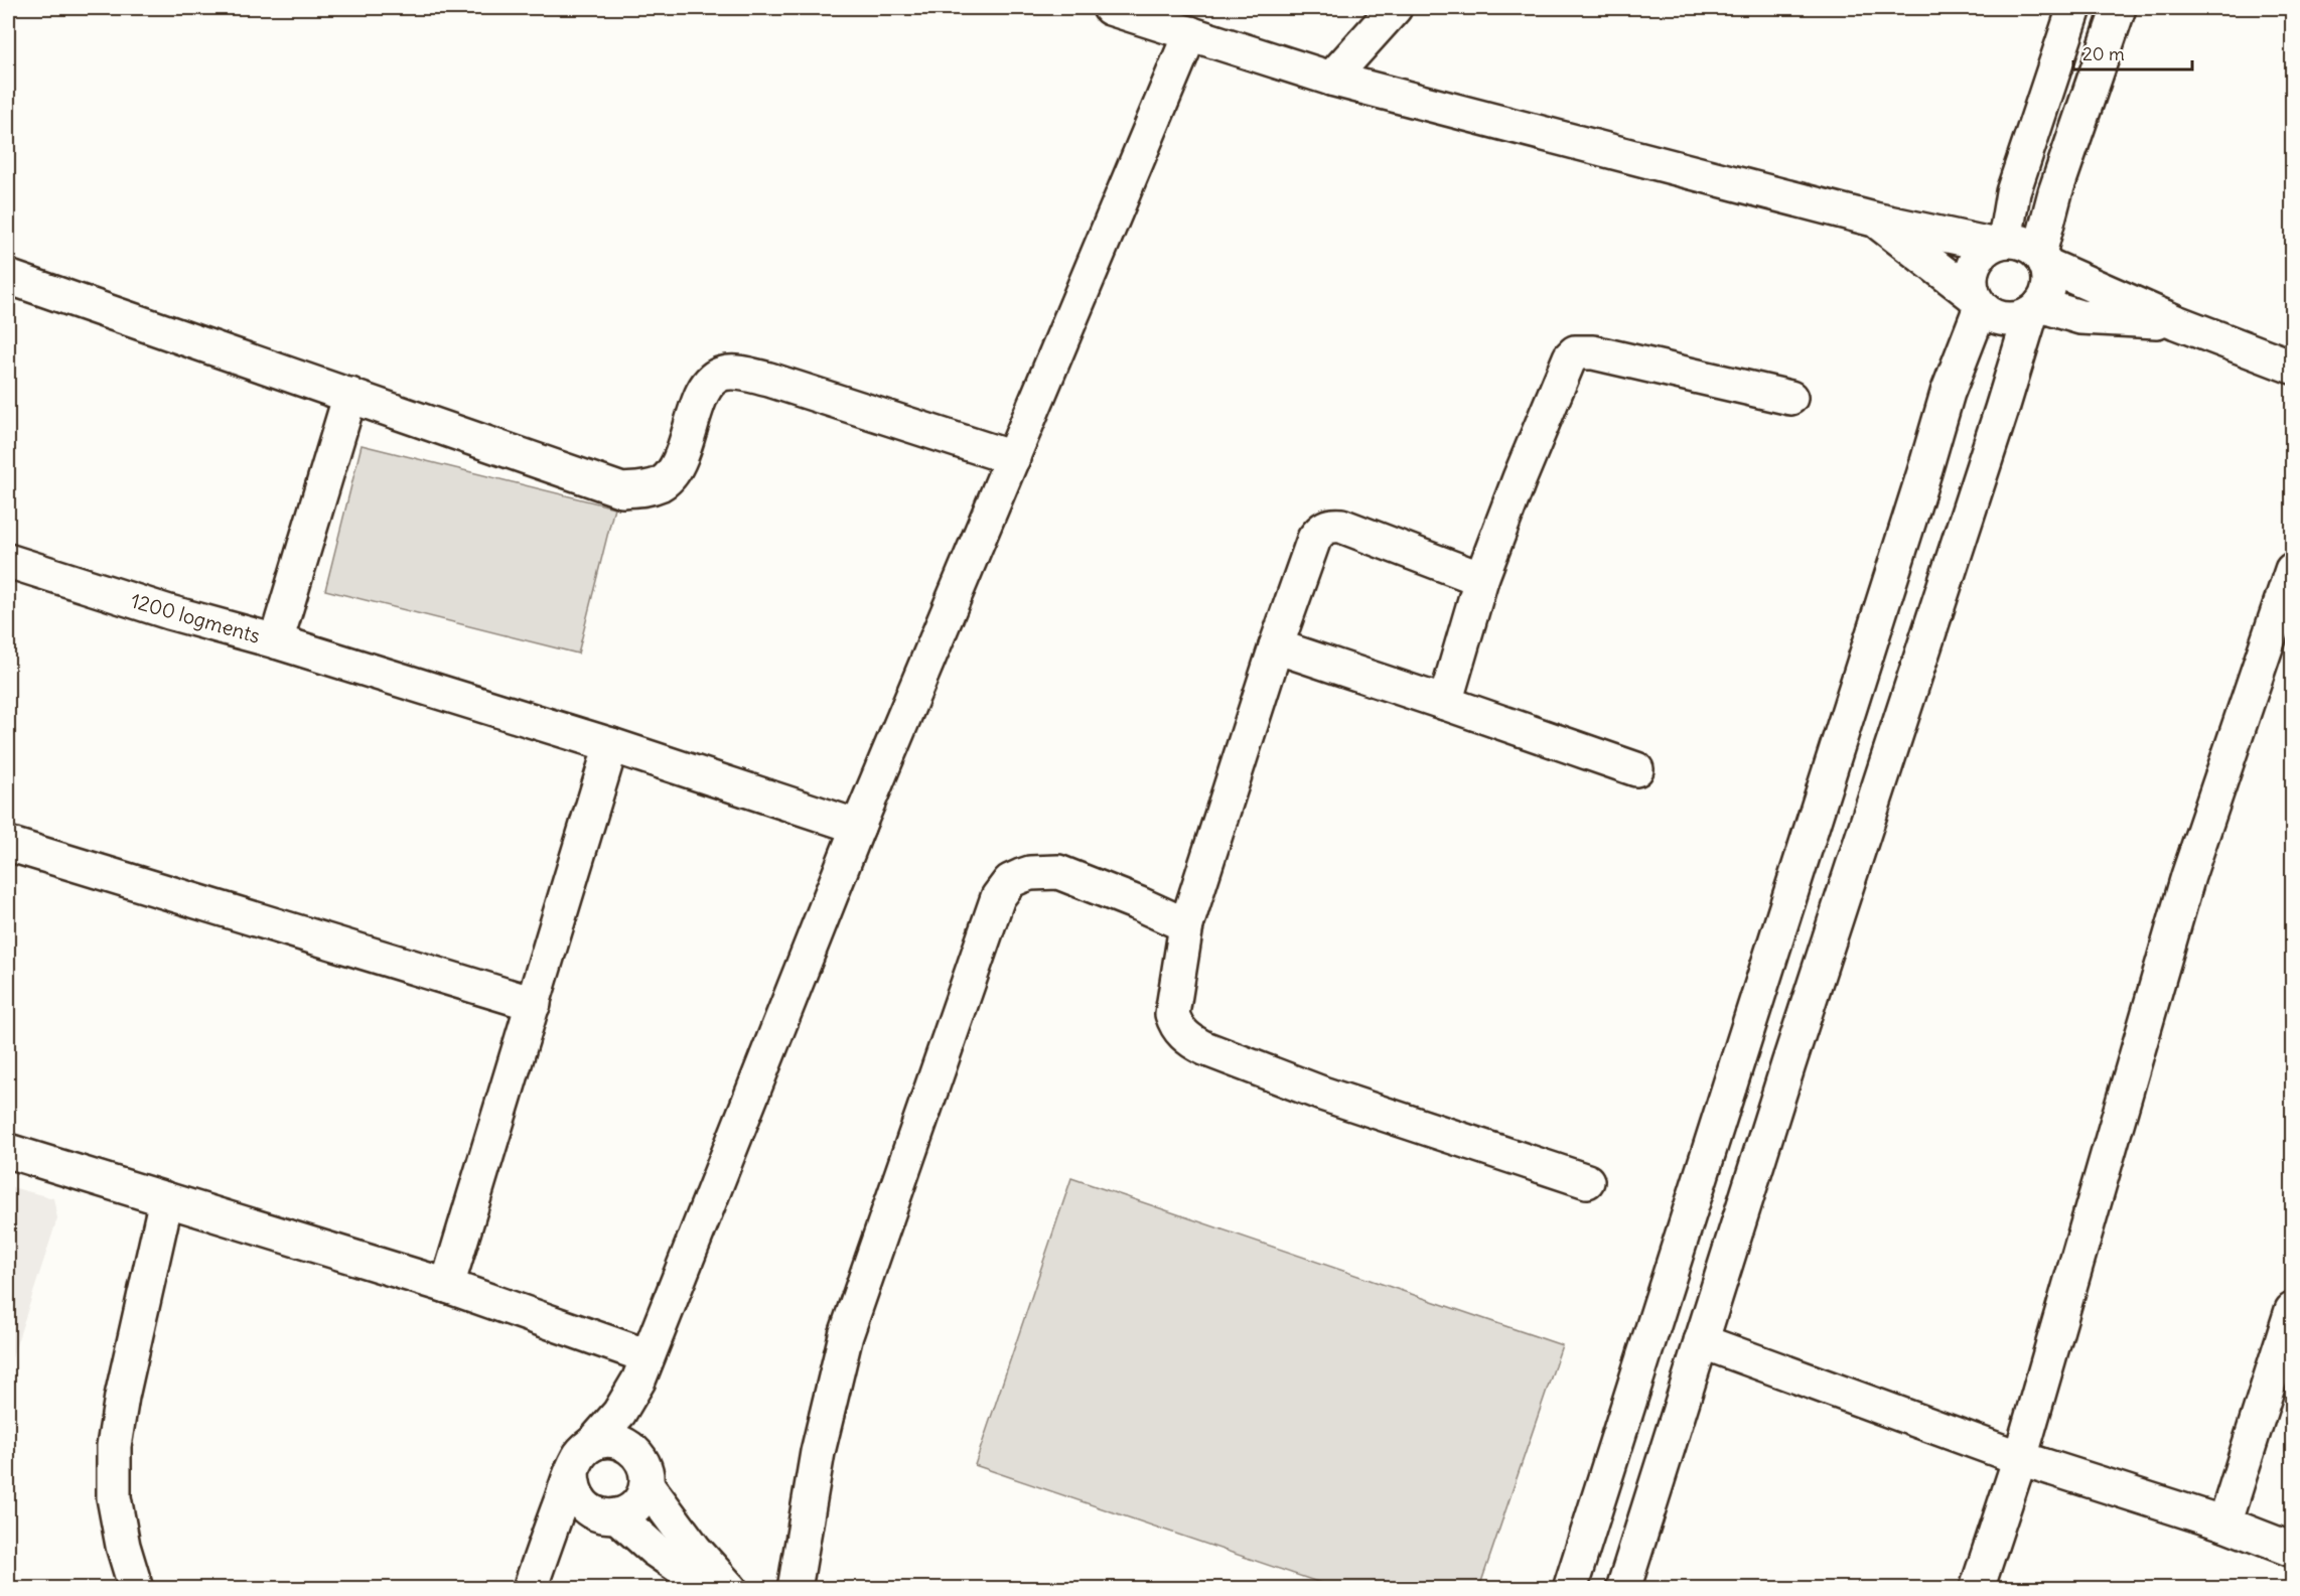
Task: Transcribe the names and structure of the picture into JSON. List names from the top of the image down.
{
  "streets": {
    "street": ["1200 logments"]
  },
  "scale_bar": "20 m"
}
